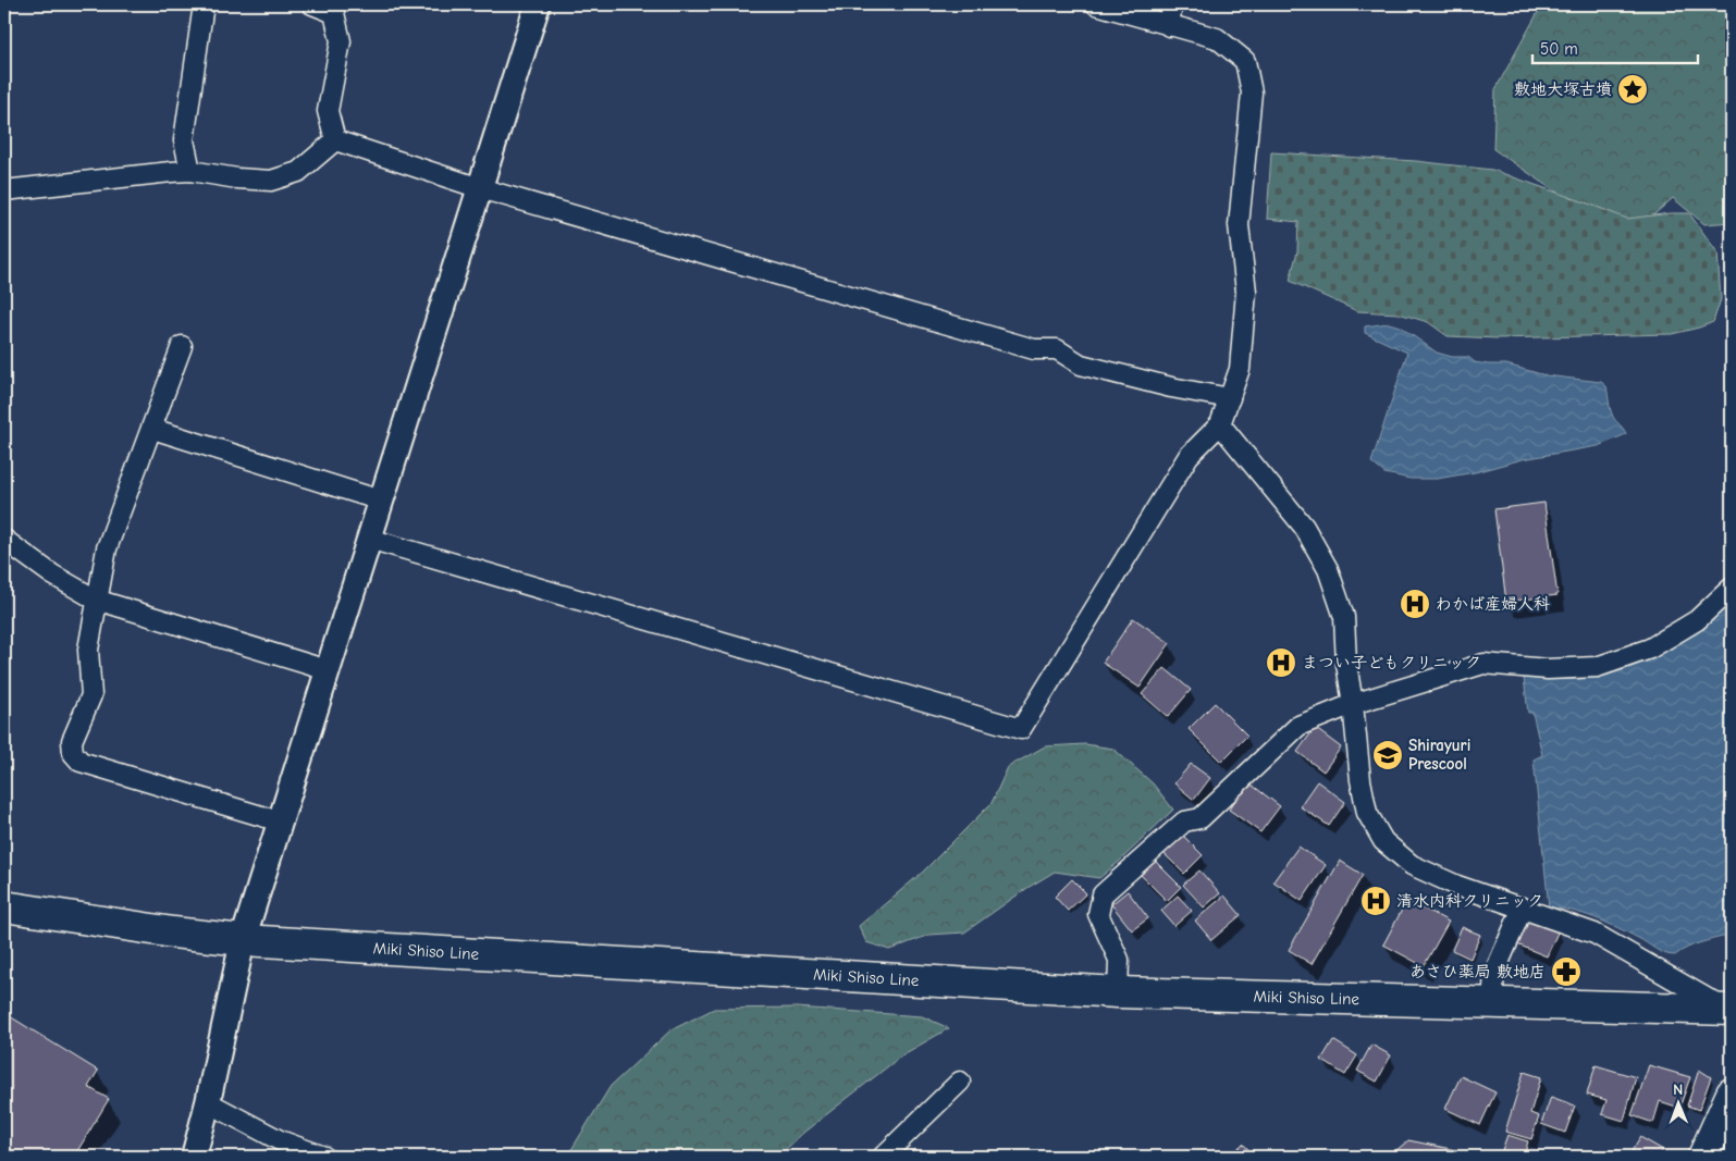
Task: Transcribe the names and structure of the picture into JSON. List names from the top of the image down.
{
  "streets": {
    "main road": ["Miki Shiso Line"]
  },
  "places": {
    "place": ["敷地大塚古墳"],
    "hospital": ["わかば産婦人科", "まつい子どもクリニック", "清水内科クリニック"],
    "school or university": ["Shirayuri Prescool"],
    "pharmacy": ["あさひ薬局 敷地店"]
  },
  "scale_bar": "50 m",
  "north": "top"
}
